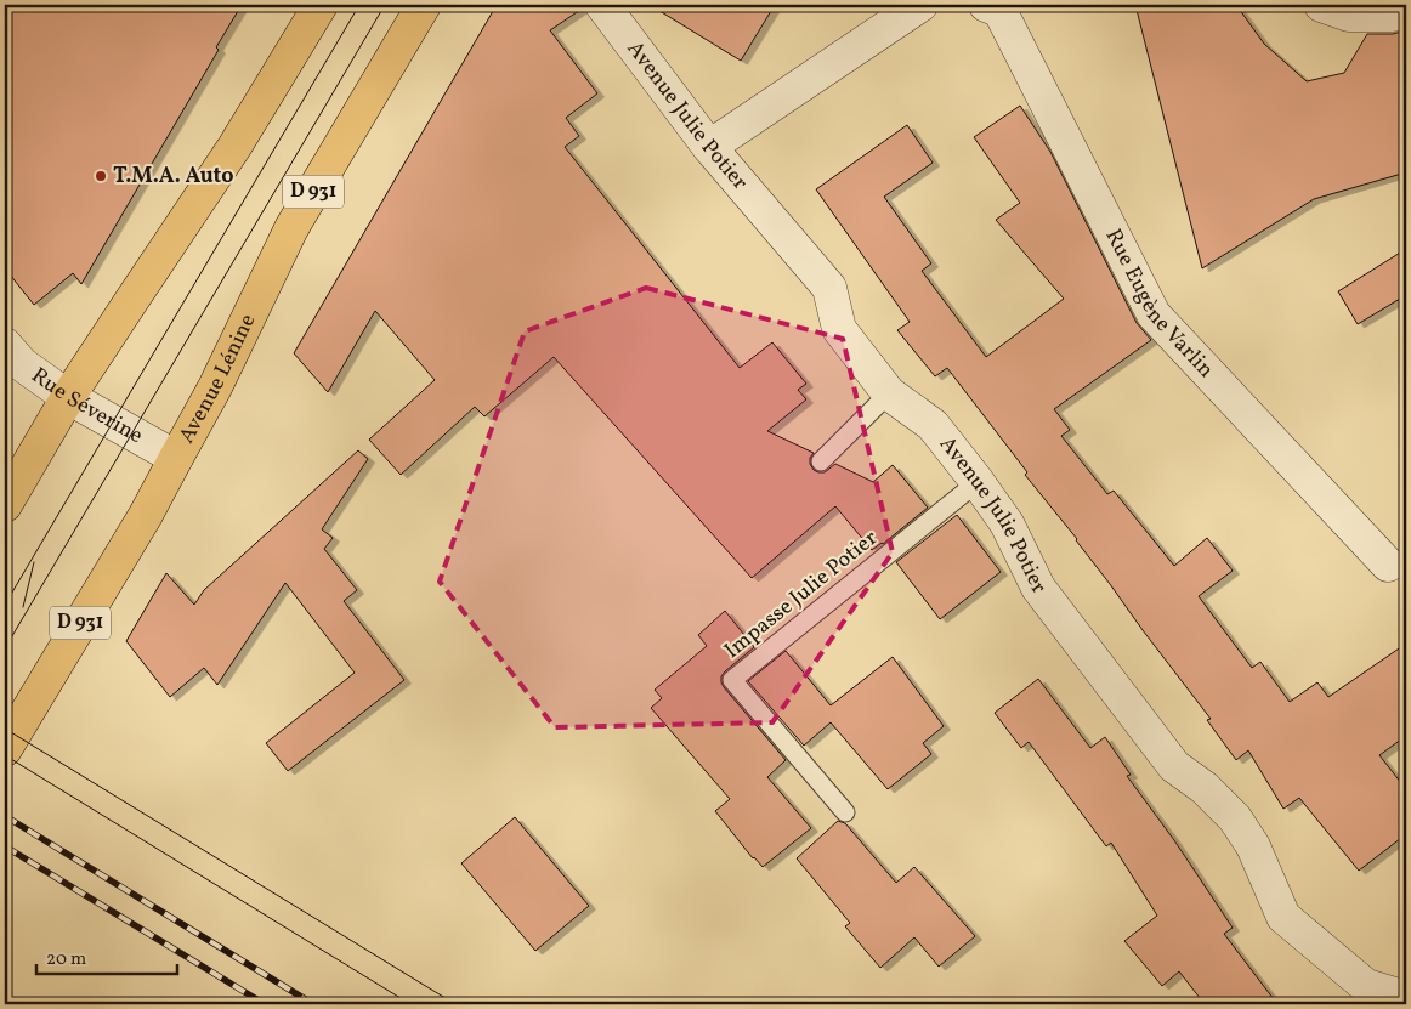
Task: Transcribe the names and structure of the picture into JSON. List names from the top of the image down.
{
  "streets": {
    "main road": ["D 931", "Avenue Lénine"],
    "street": ["Avenue Julie Potier", "Rue Eugène Varlin", "Rue Séverine"],
    "lane": ["Impasse Julie Potier"]
  },
  "crossings": [
    ["Avenue Julie Potier", "Impasse Julie Potier"],
    ["Avenue Lénine", "Rue Séverine"]
  ],
  "places": ["T.M.A. Auto"],
  "scale_bar": "20 m"
}
